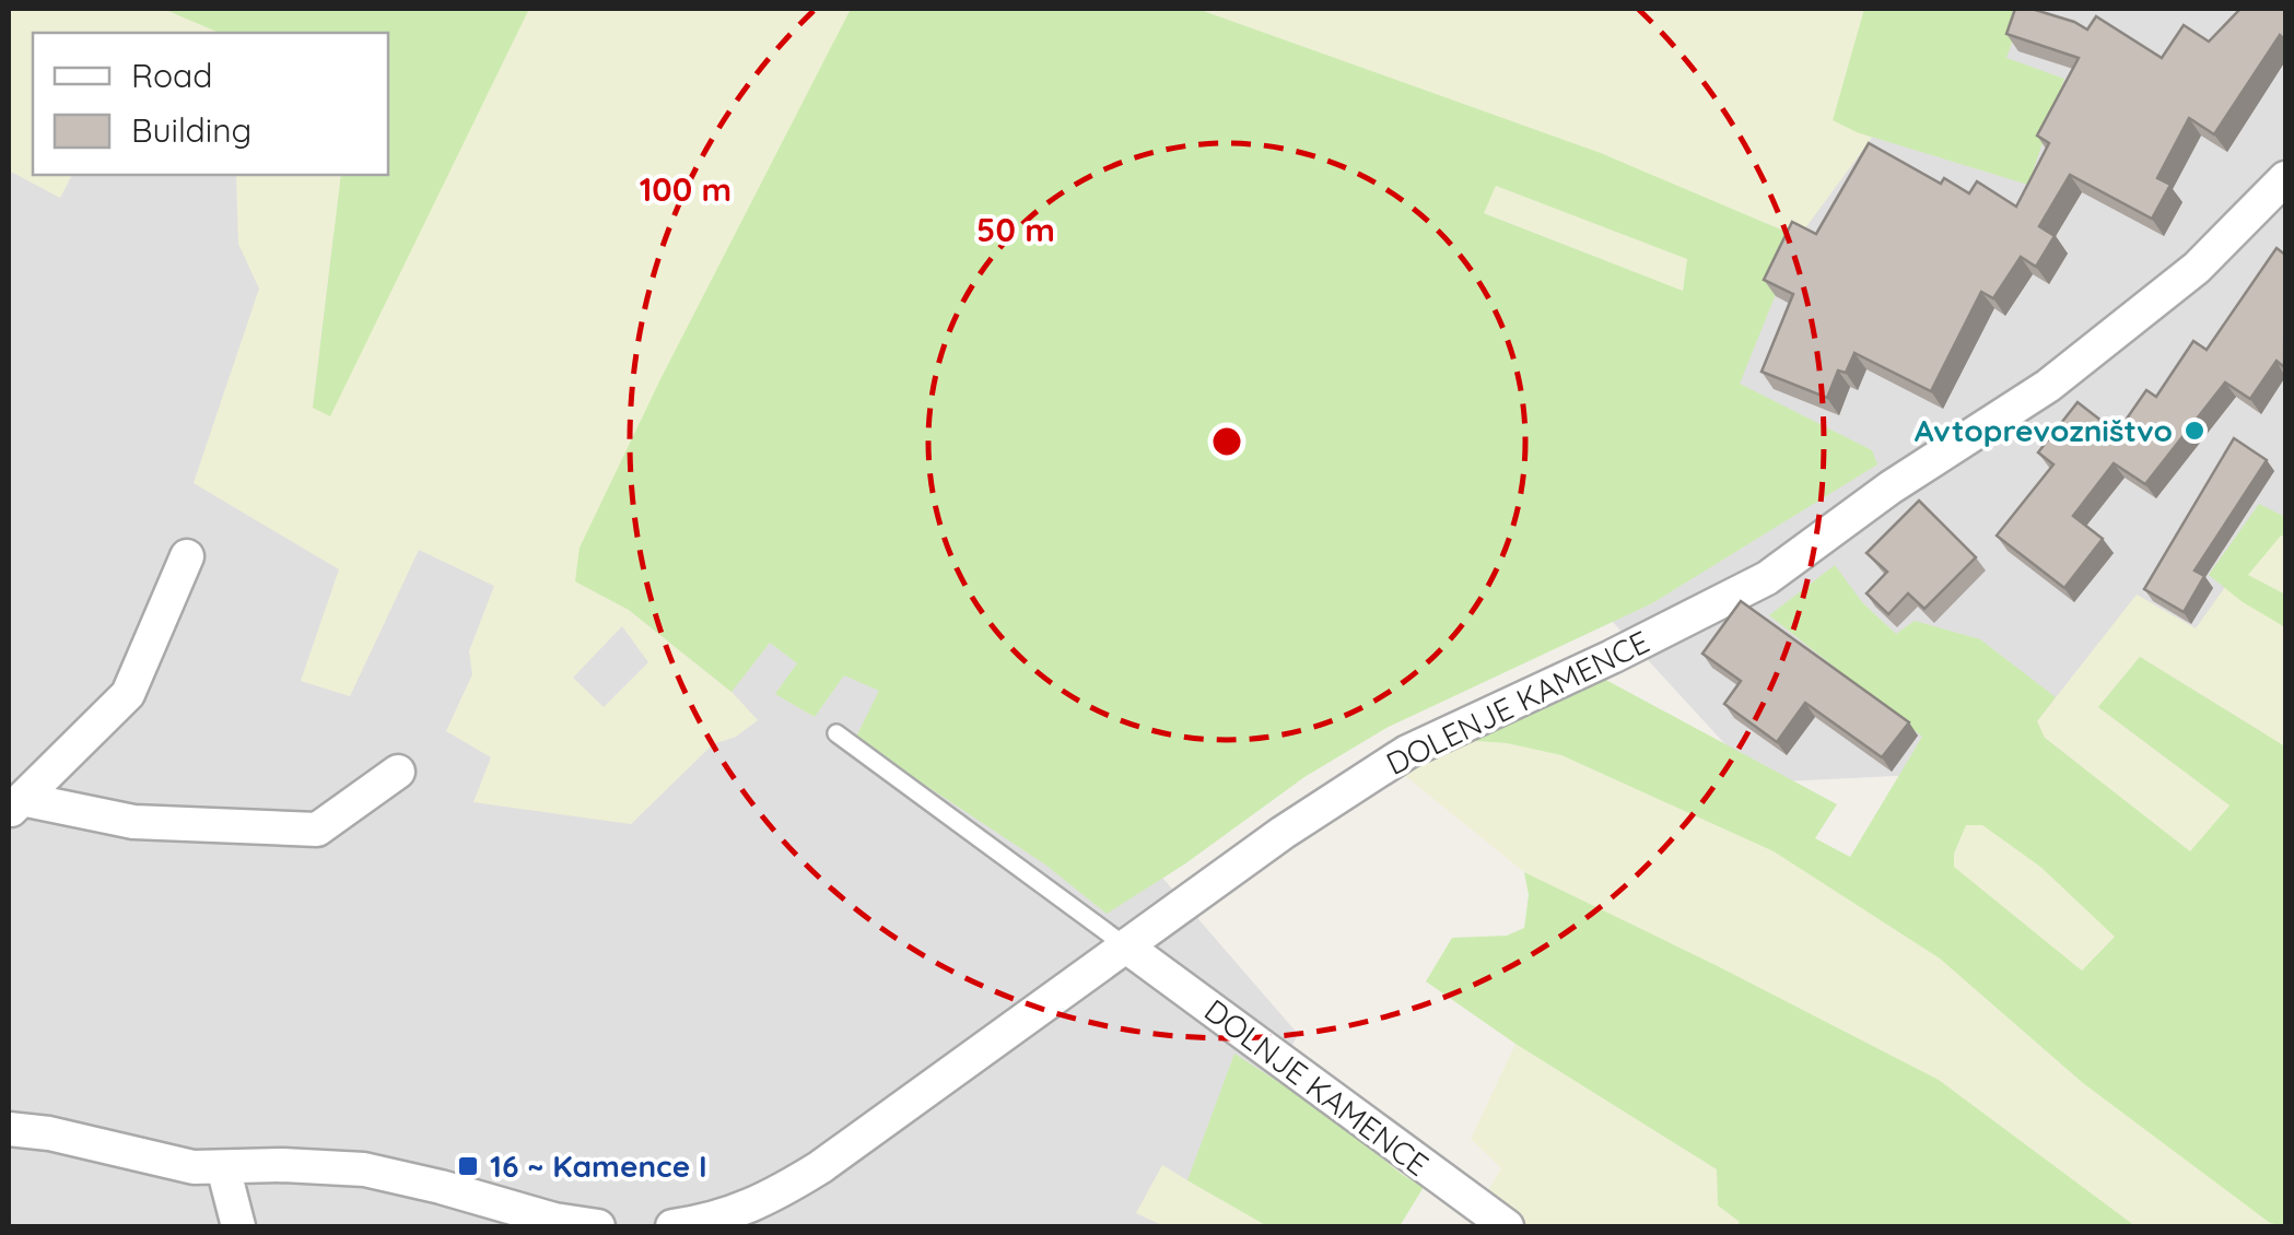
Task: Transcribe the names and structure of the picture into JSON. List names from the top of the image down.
{
  "streets": {
    "street": ["DOLENJE KAMENCE", "DOLNJE KAMENCE"]
  },
  "crossings": [
    ["DOLENJE KAMENCE", "DOLNJE KAMENCE"]
  ],
  "places": {
    "other": ["Avtoprevozništvo"],
    "transit": ["16 ~ Kamence I"]
  },
  "legend": ["Road", "Building"],
  "rings": ["100 m", "50 m"]
}
